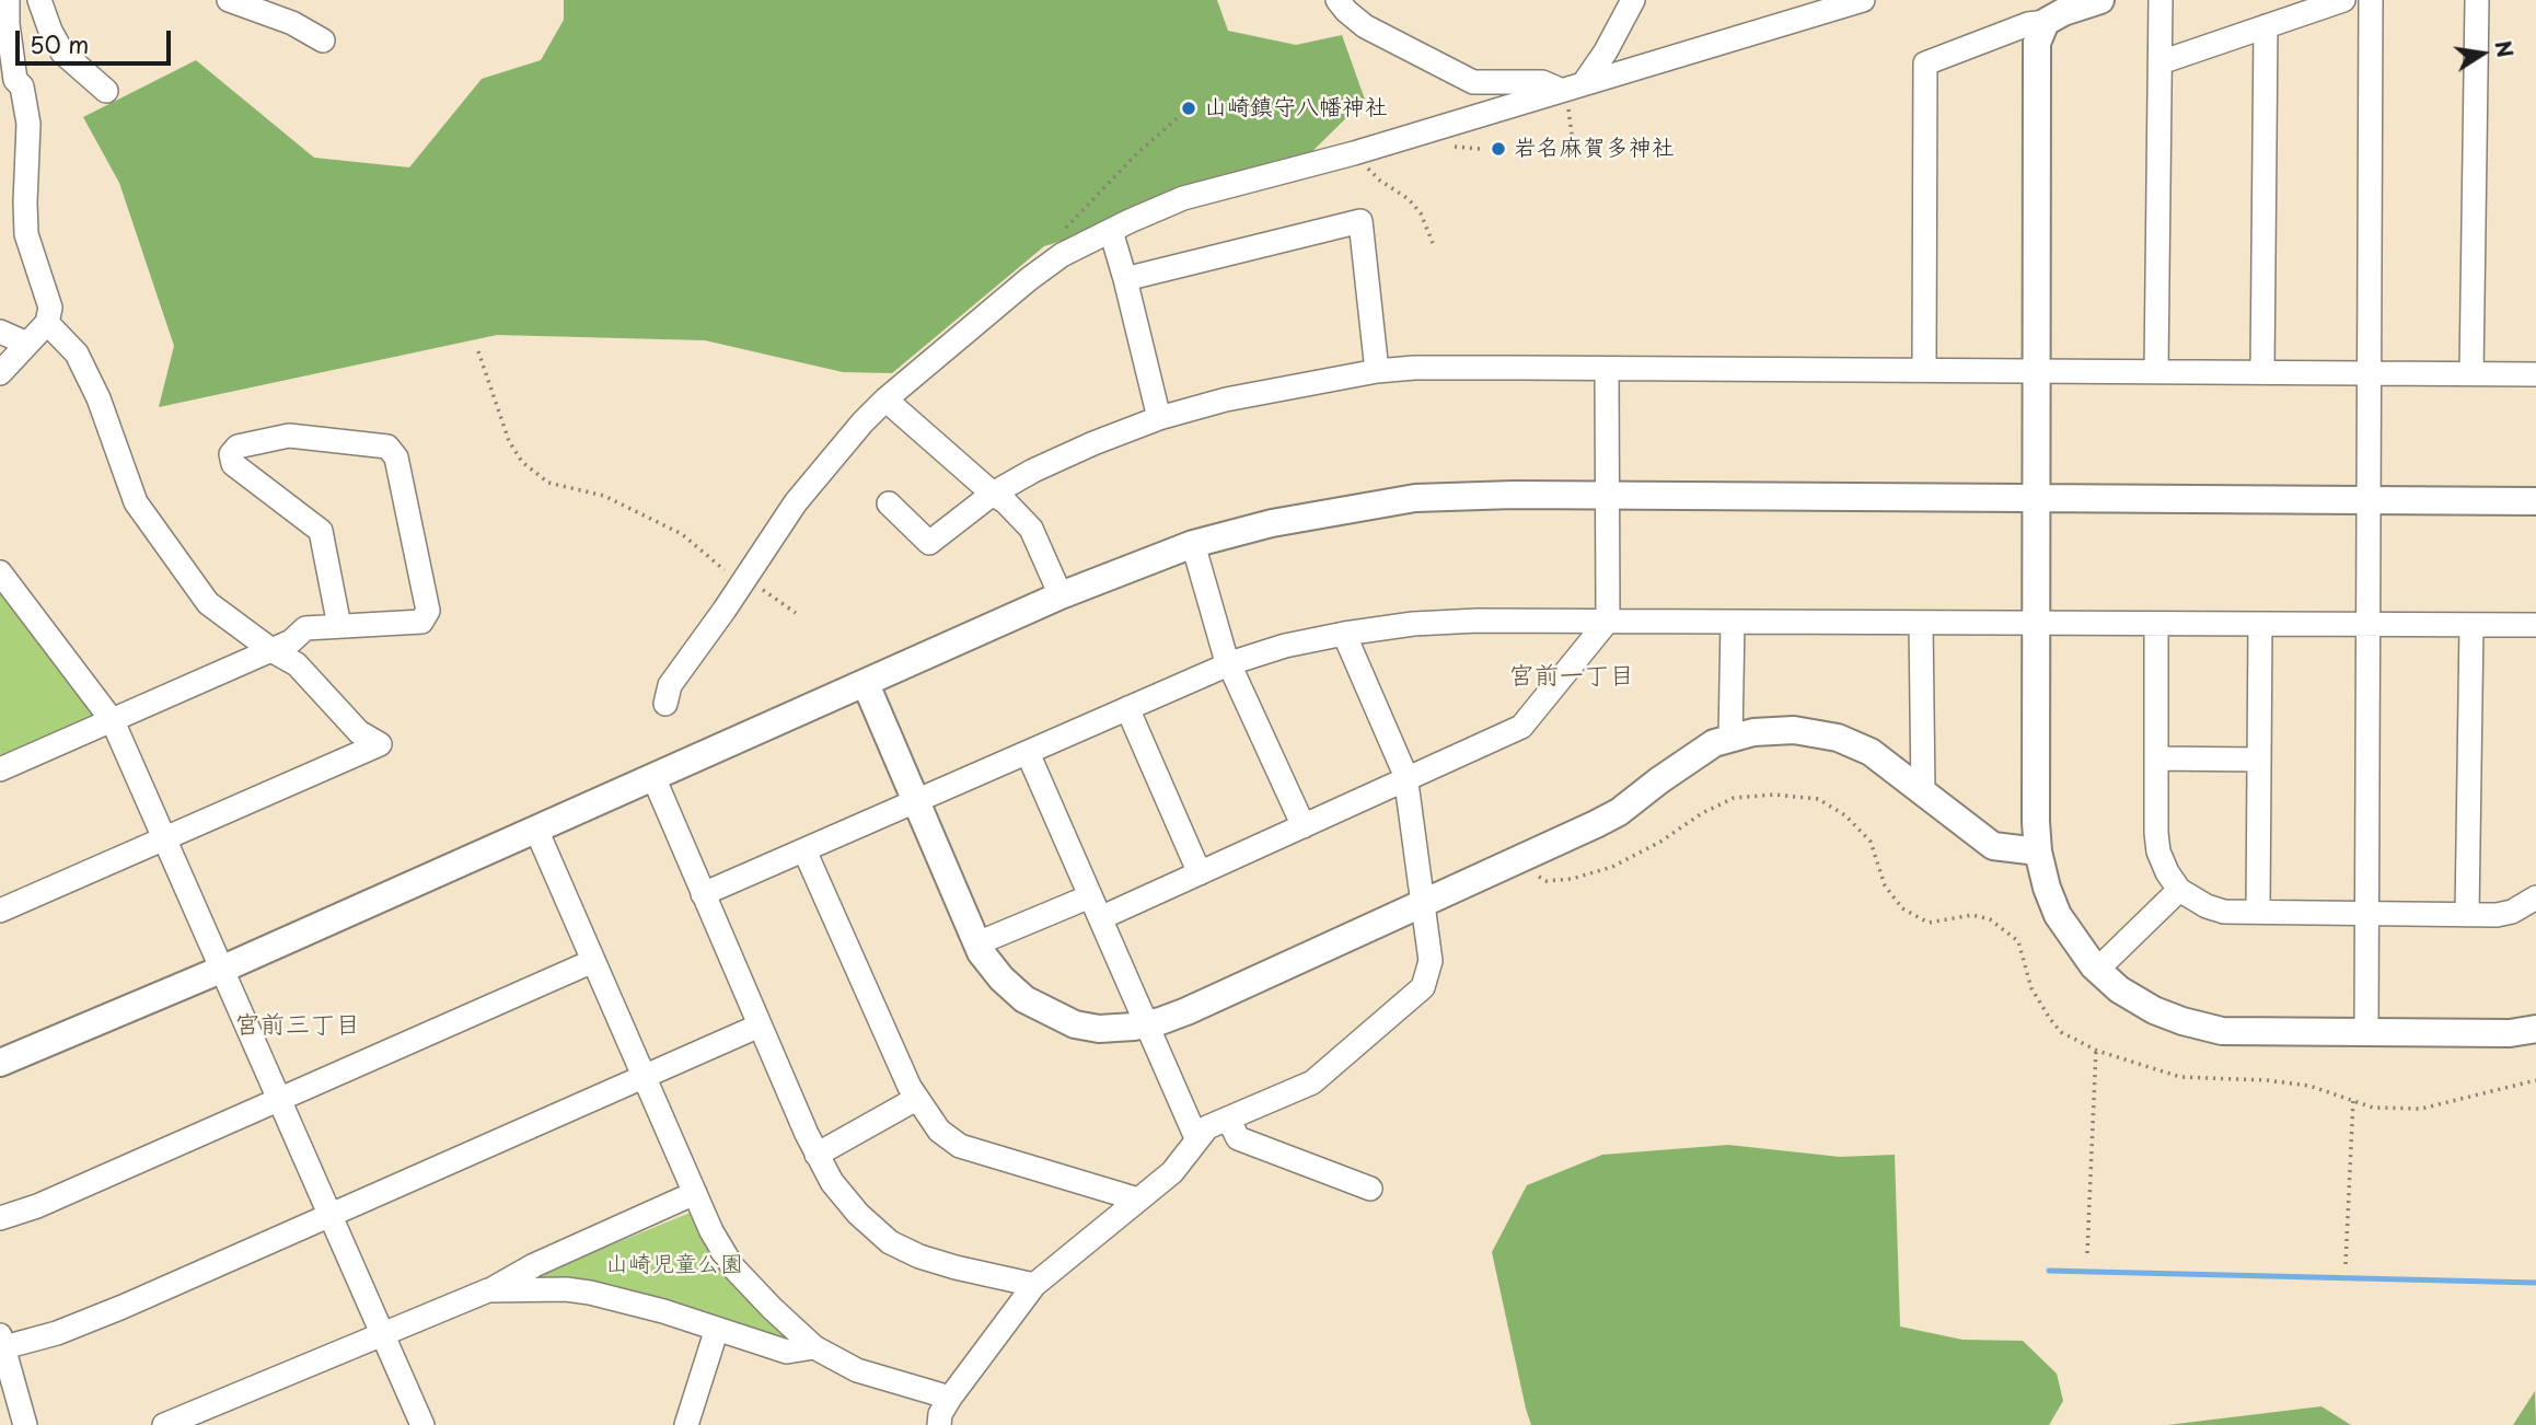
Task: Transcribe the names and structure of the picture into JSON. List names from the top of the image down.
{
  "districts": ["宮前一丁目", "宮前三丁目"],
  "parks": ["山崎児童公園"],
  "places": ["山崎鎮守八幡神社", "岩名麻賀多神社"],
  "scale_bar": "50 m",
  "north": "right"
}
